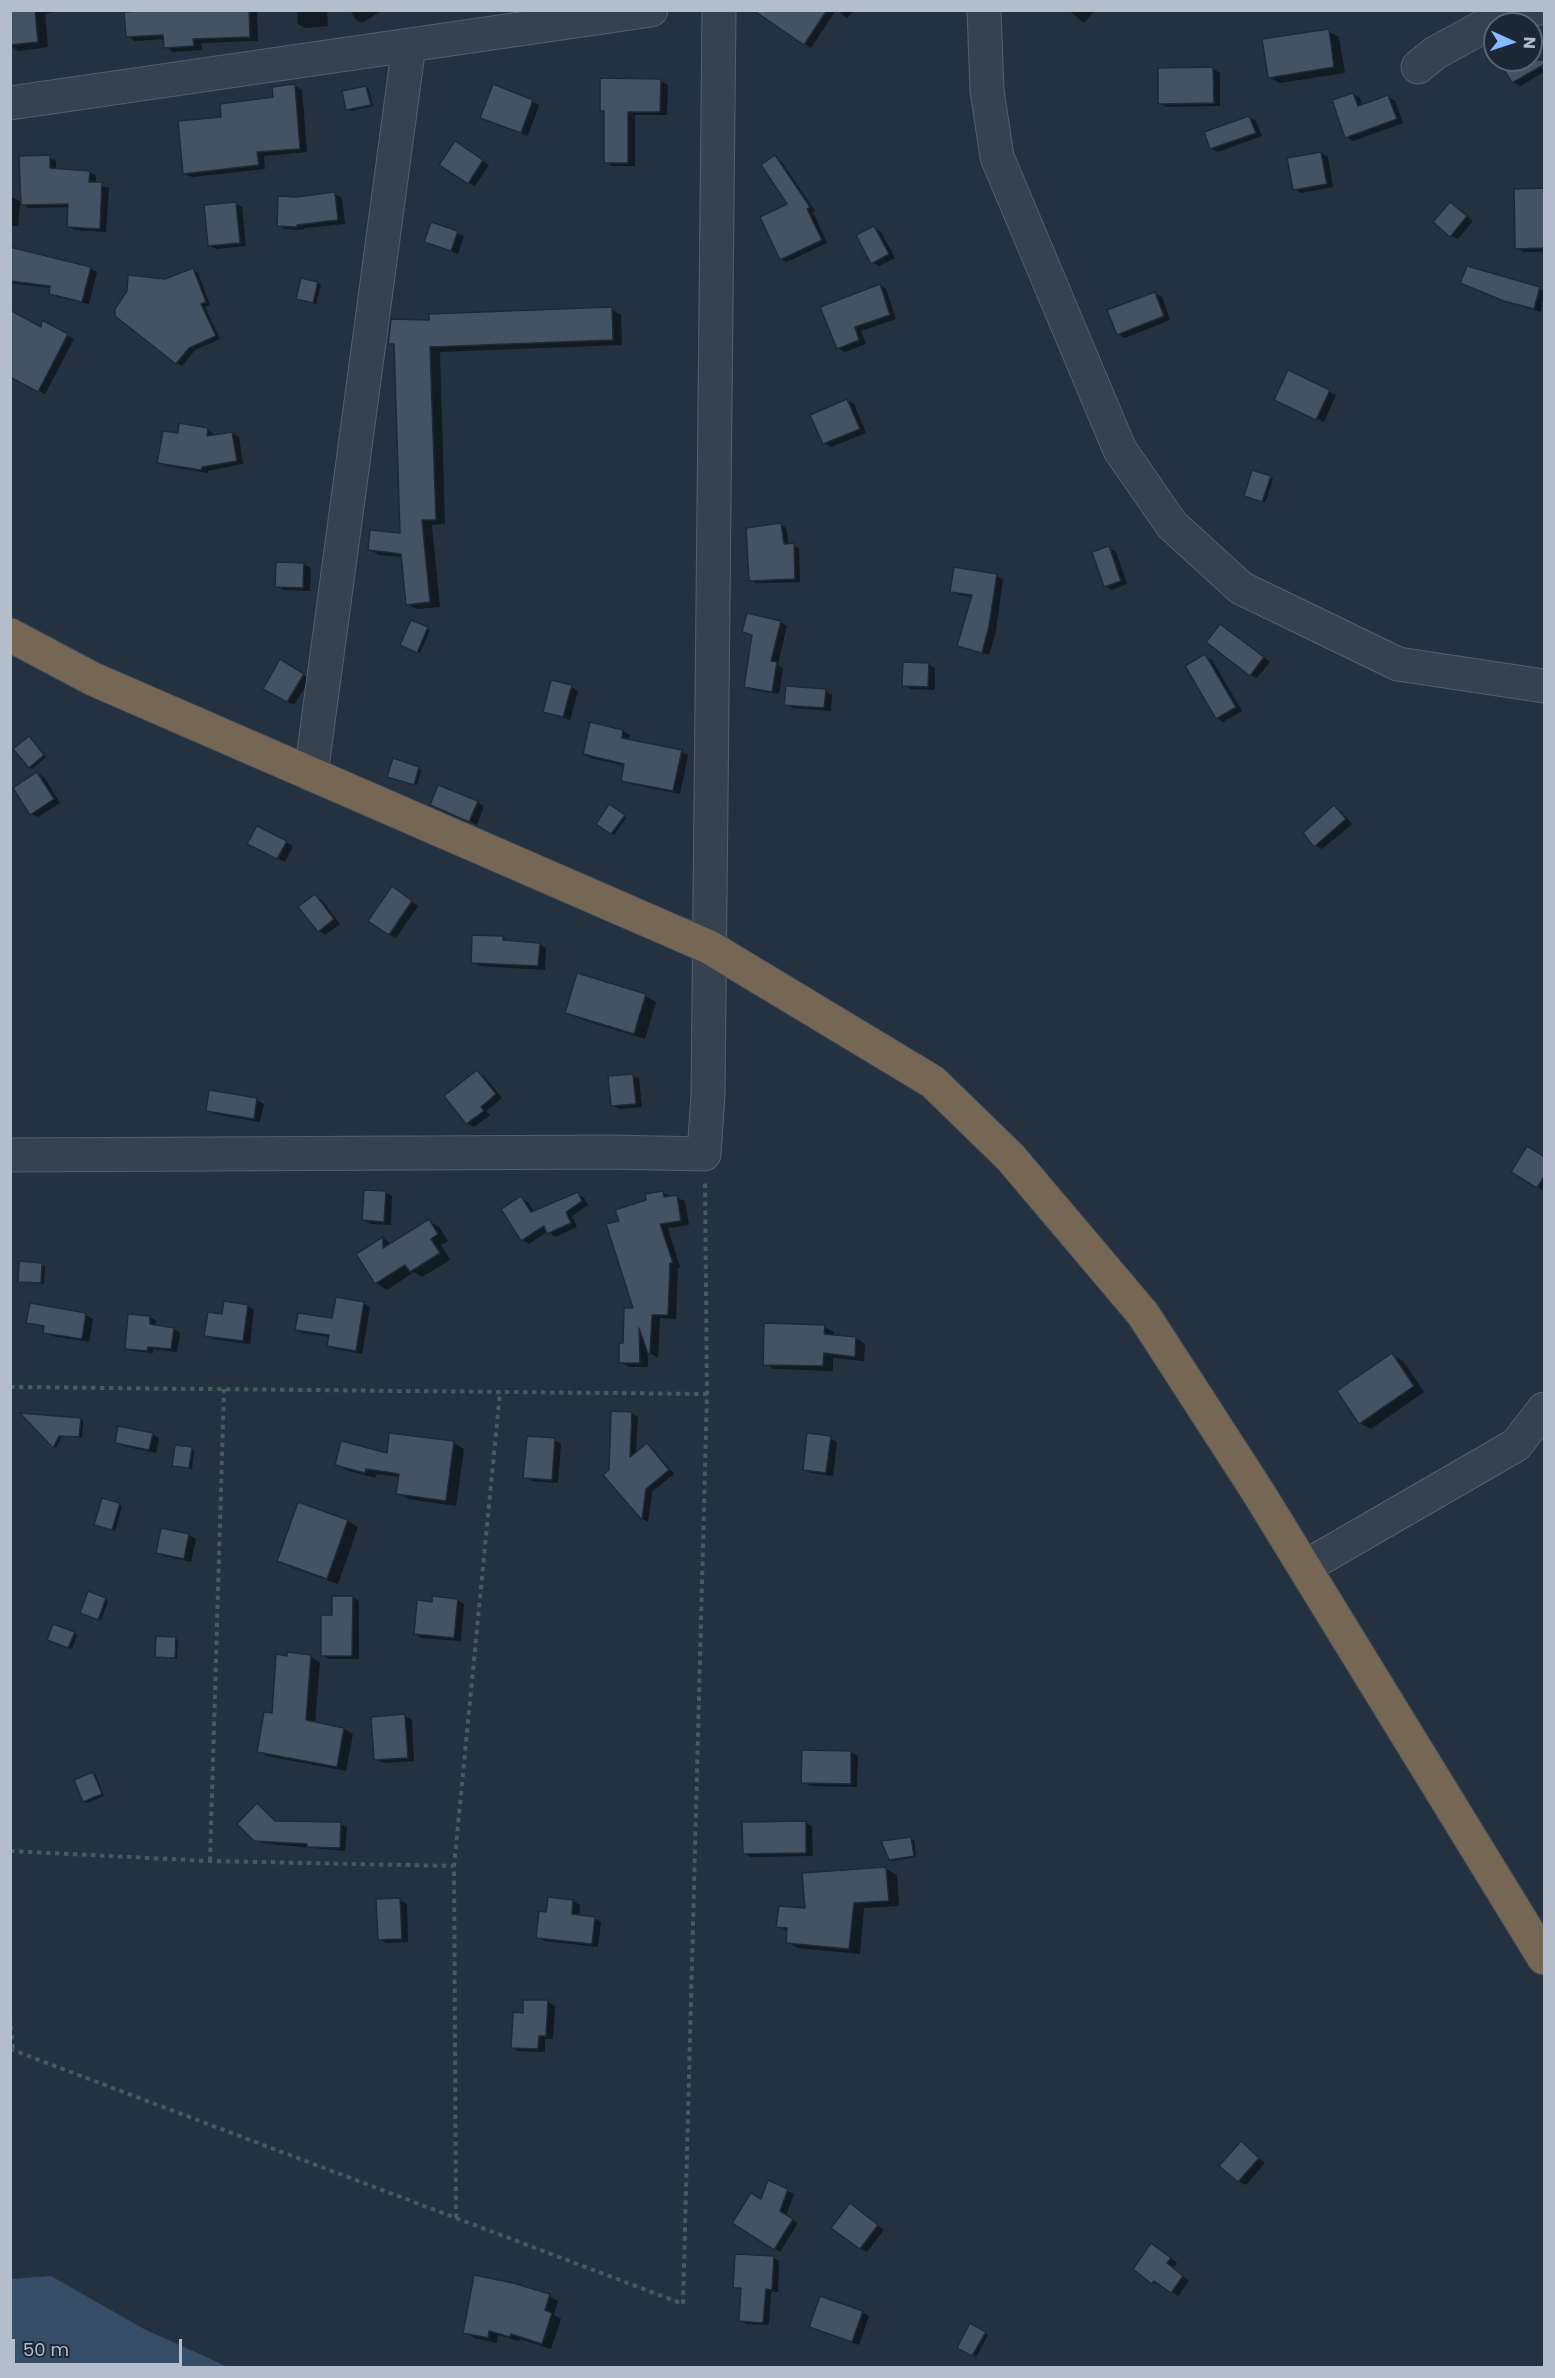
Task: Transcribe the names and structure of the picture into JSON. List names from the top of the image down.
{
  "scale_bar": "50 m",
  "north": "right"
}
